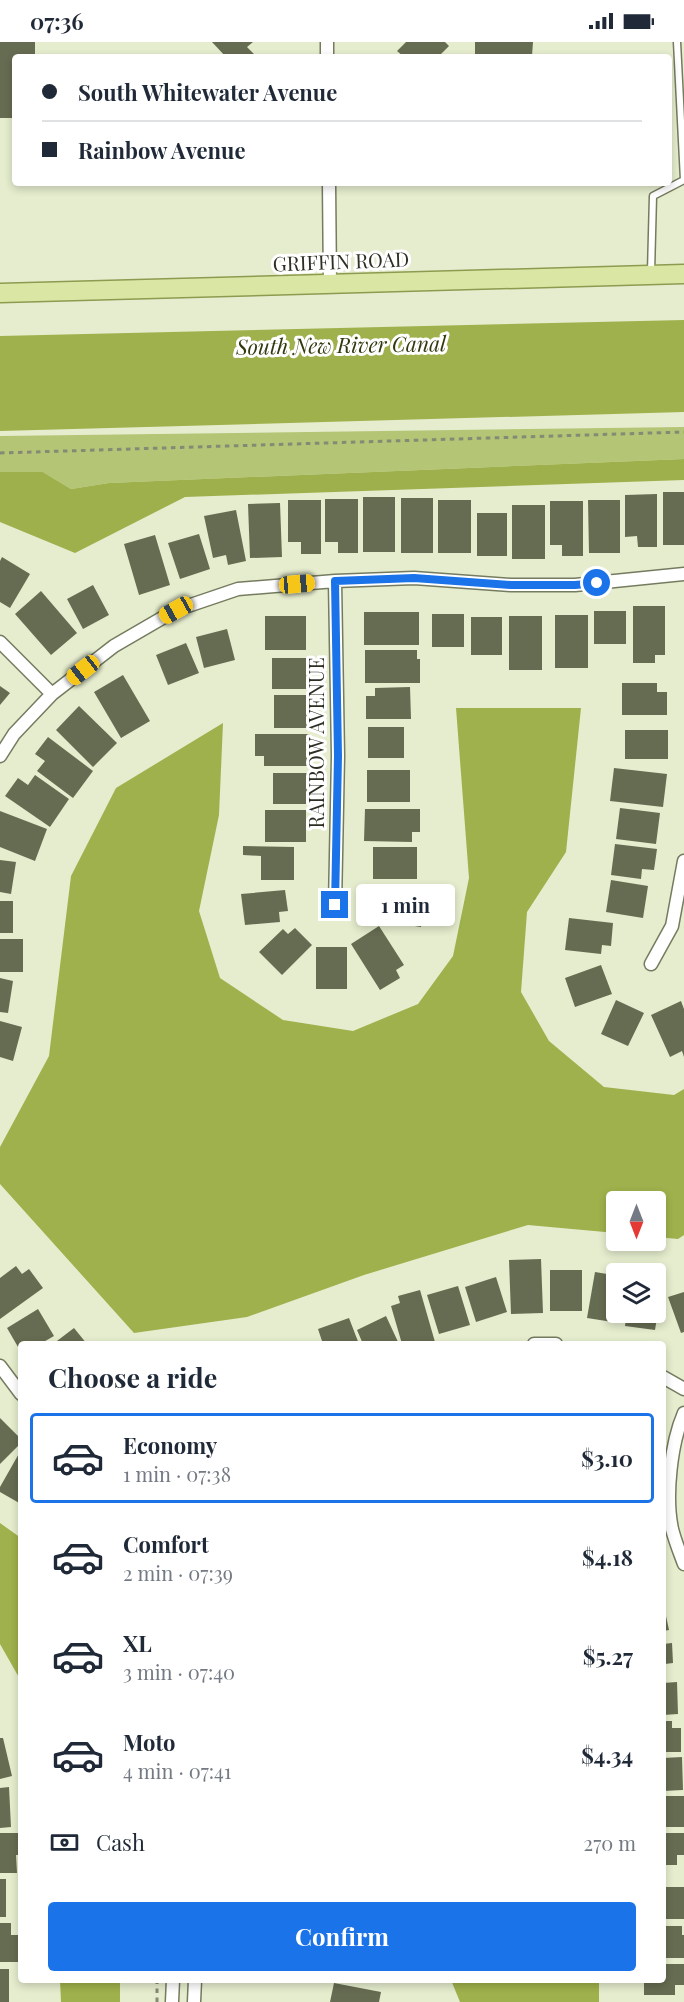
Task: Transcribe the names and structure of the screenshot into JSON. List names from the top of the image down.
{
  "streets": {
    "main road": ["GRIFFIN ROAD"],
    "street": ["RAINBOW AVENUE"]
  },
  "water": ["South New River Canal"],
  "north": "bottom",
  "page": {
    "status": "07:36",
    "banner": ["South Whitewater Avenue", "Rainbow Avenue"],
    "bubble": "1 min",
    "heading": "Choose a ride",
    "list": [
      {
        "name": "Economy",
        "note": "1 min · 07:38",
        "value": "$3.10"
      },
      {
        "name": "Comfort",
        "note": "2 min · 07:39",
        "value": "$4.18"
      },
      {
        "name": "XL",
        "note": "3 min · 07:40",
        "value": "$5.27"
      },
      {
        "name": "Moto",
        "note": "4 min · 07:41",
        "value": "$4.34"
      }
    ],
    "pay": ["Cash", "270 m"],
    "buttons": "Confirm"
  }
}
